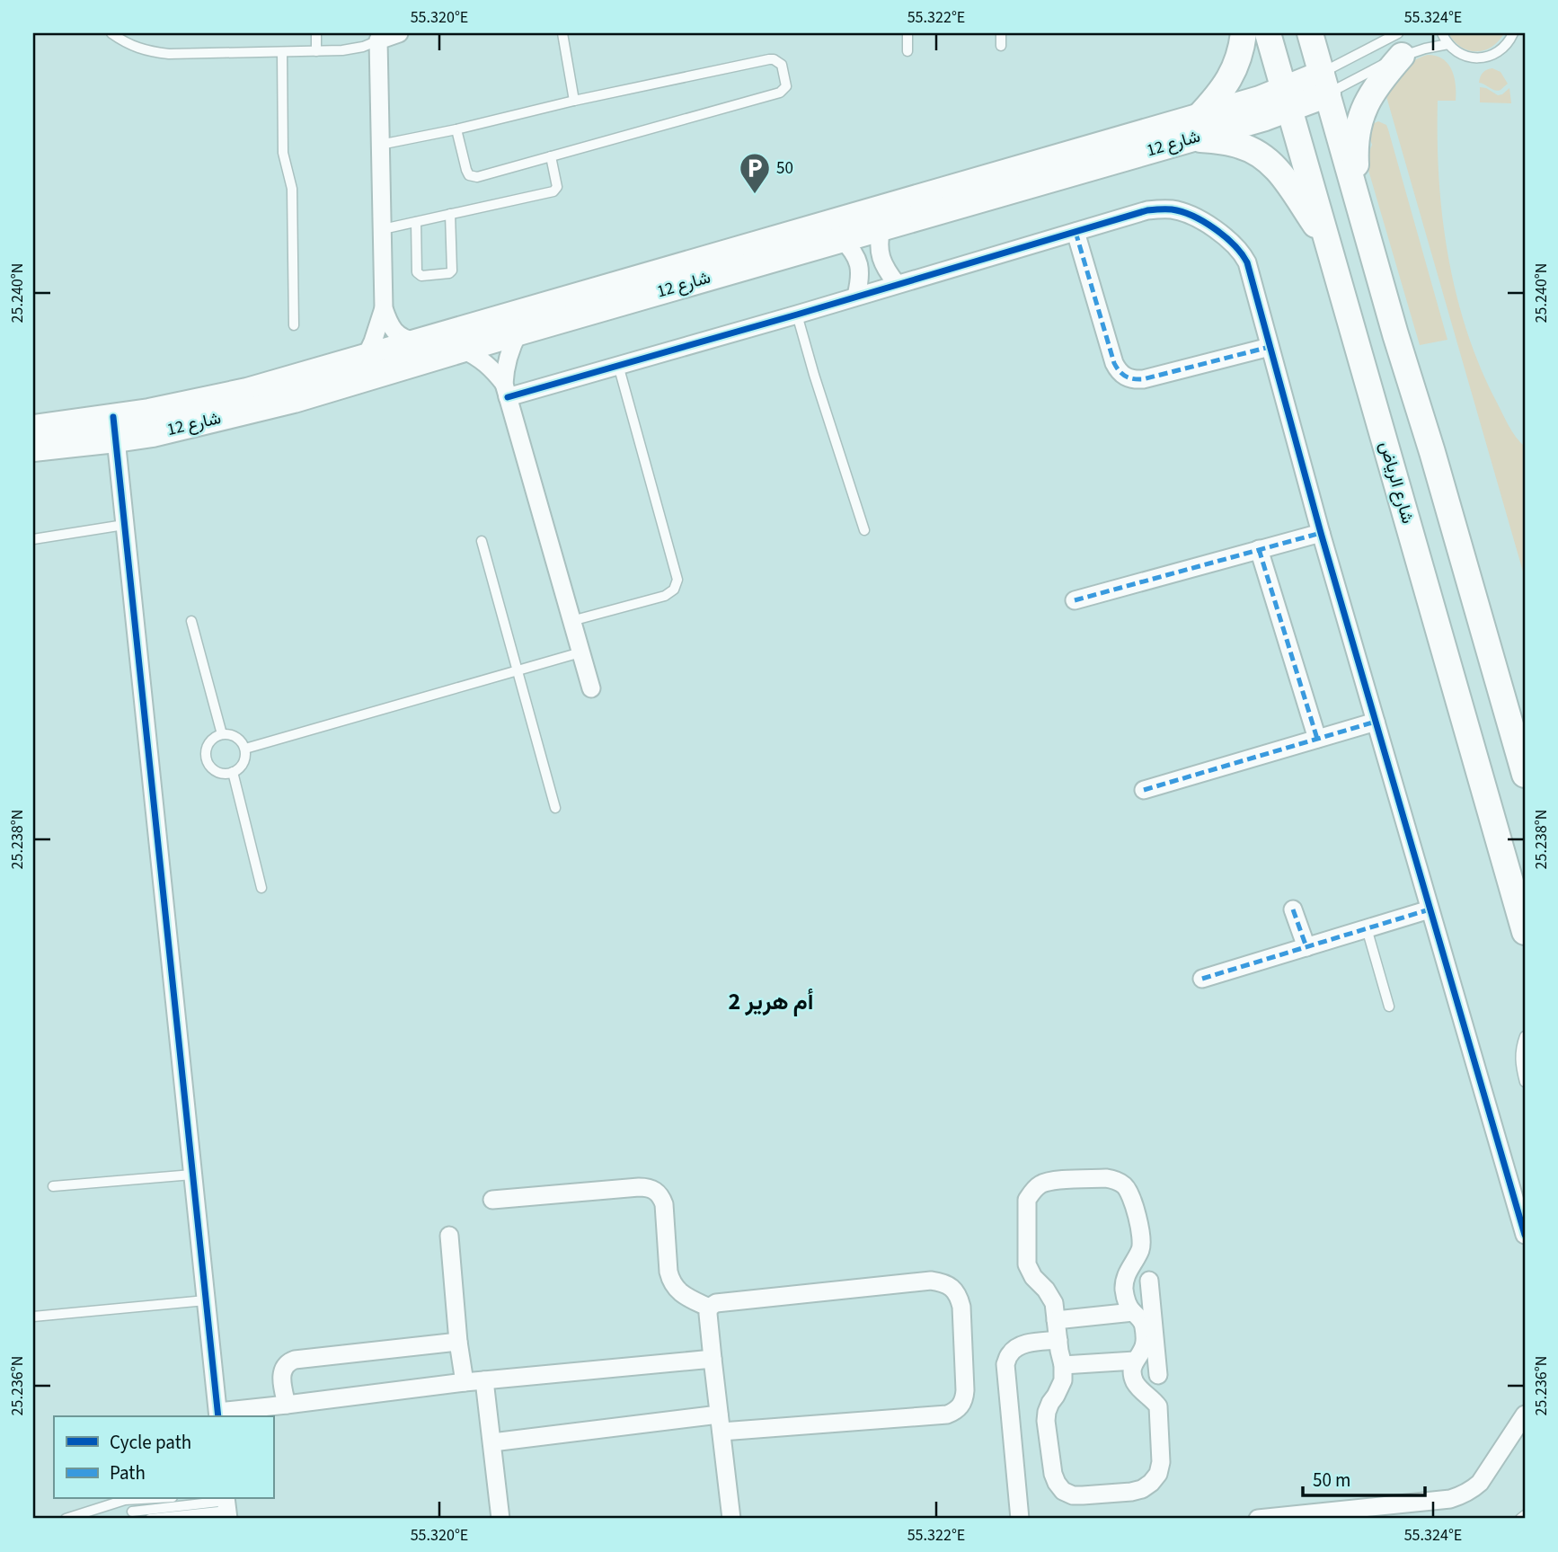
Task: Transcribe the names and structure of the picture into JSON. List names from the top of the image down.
{
  "streets": {
    "street": ["شارع 12", "شارع الرياض"]
  },
  "crossings": [
    ["شارع 12", "شارع الرياض"]
  ],
  "districts": ["أم هرير 2"],
  "places": {
    "parking": ["50"]
  },
  "legend": ["Cycle path", "Path"],
  "scale_bar": "50 m",
  "coordinates": [
    "55.320°E",
    "55.322°E",
    "55.324°E",
    "25.240°N",
    "25.238°N",
    "25.236°N"
  ]
}
